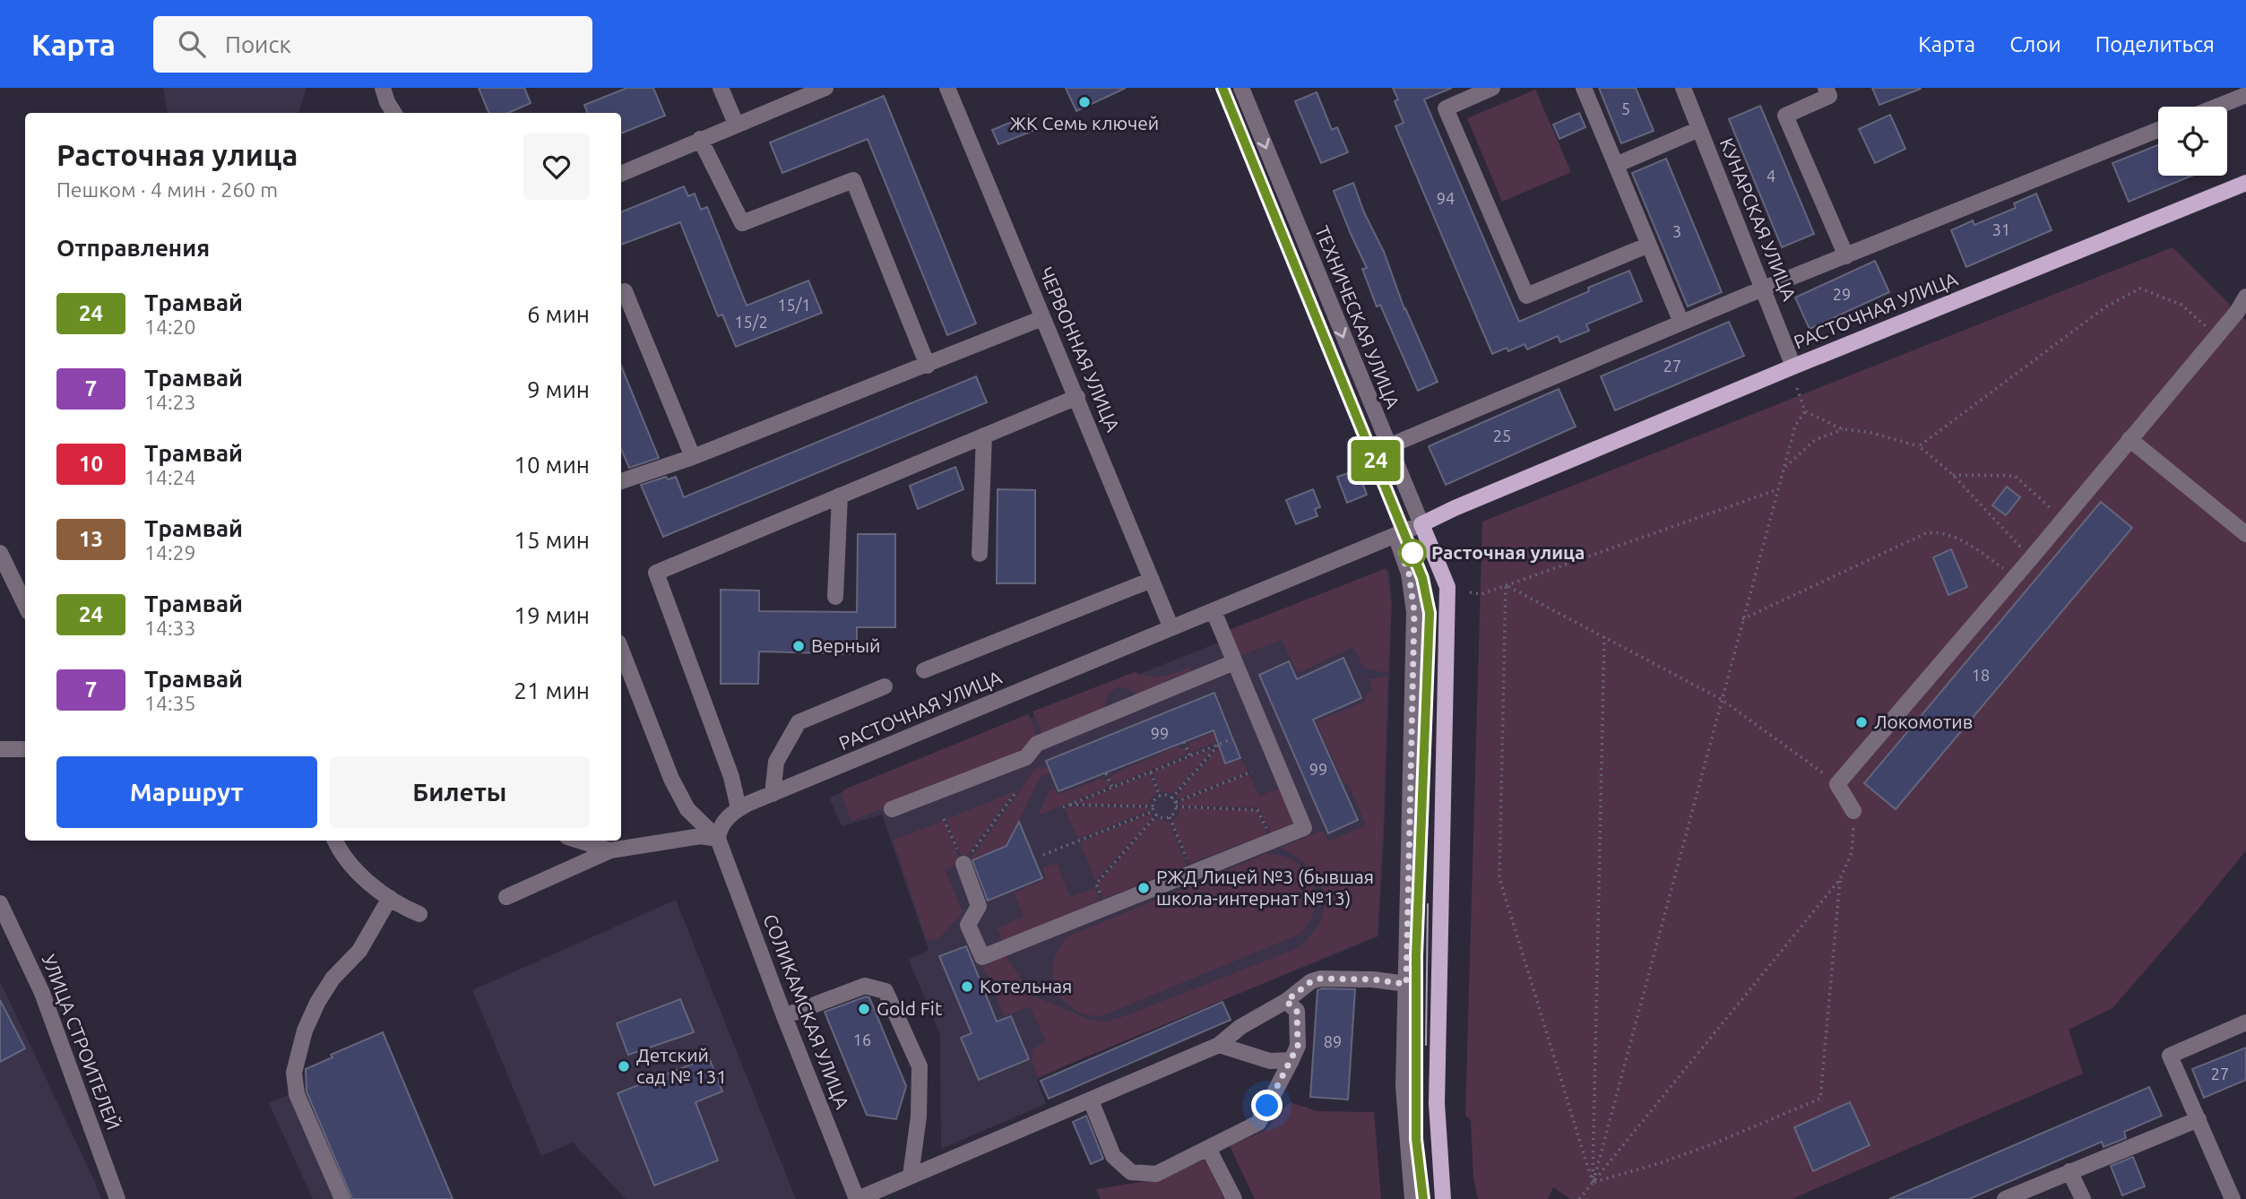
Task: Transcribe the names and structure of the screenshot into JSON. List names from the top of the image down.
{
  "streets": {
    "main road": ["РАСТОЧНАЯ УЛИЦА", "ТЕХНИЧЕСКАЯ УЛИЦА"],
    "street": [
      "КУНАРСКАЯ УЛИЦА",
      "ЧЕРВОННАЯ УЛИЦА",
      "СОЛИКАМСКАЯ УЛИЦА",
      "УЛИЦА СТРОИТЕЛЕЙ"
    ]
  },
  "crossings": [
    ["КУНАРСКАЯ УЛИЦА", "РАСТОЧНАЯ УЛИЦА"],
    ["РАСТОЧНАЯ УЛИЦА", "ТЕХНИЧЕСКАЯ УЛИЦА"],
    ["РАСТОЧНАЯ УЛИЦА", "ЧЕРВОННАЯ УЛИЦА"],
    ["РАСТОЧНАЯ УЛИЦА", "СОЛИКАМСКАЯ УЛИЦА"]
  ],
  "places": [
    "ЖК Семь ключей",
    "Расточная улица",
    "Верный",
    "Локомотив",
    "РЖД Лицей №3 (бывшая школа-интернат №13)",
    "Котельная",
    "Gold Fit",
    "Детский сад № 131"
  ],
  "lines": ["tram line 24"],
  "house_numbers": [
    "5",
    "4",
    "94",
    "31",
    "3",
    "29",
    "15/1",
    "15/2",
    "27",
    "25",
    "18",
    "99",
    "99",
    "16",
    "89",
    "27"
  ],
  "page": {
    "header": "Карта",
    "search": "Поиск",
    "nav": ["Карта", "Слои", "Поделиться"],
    "on_map": "24",
    "heading": [
      ["Расточная улица", "Пешком · 4 мин · 260 m"],
      "Отправления"
    ],
    "list": [
      {
        "mark": "24",
        "name": "Трамвай",
        "note": "14:20",
        "value": "6 мин"
      },
      {
        "mark": "7",
        "name": "Трамвай",
        "note": "14:23",
        "value": "9 мин"
      },
      {
        "mark": "10",
        "name": "Трамвай",
        "note": "14:24",
        "value": "10 мин"
      },
      {
        "mark": "13",
        "name": "Трамвай",
        "note": "14:29",
        "value": "15 мин"
      },
      {
        "mark": "24",
        "name": "Трамвай",
        "note": "14:33",
        "value": "19 мин"
      },
      {
        "mark": "7",
        "name": "Трамвай",
        "note": "14:35",
        "value": "21 мин"
      }
    ],
    "buttons": ["Маршрут", "Билеты"]
  }
}
